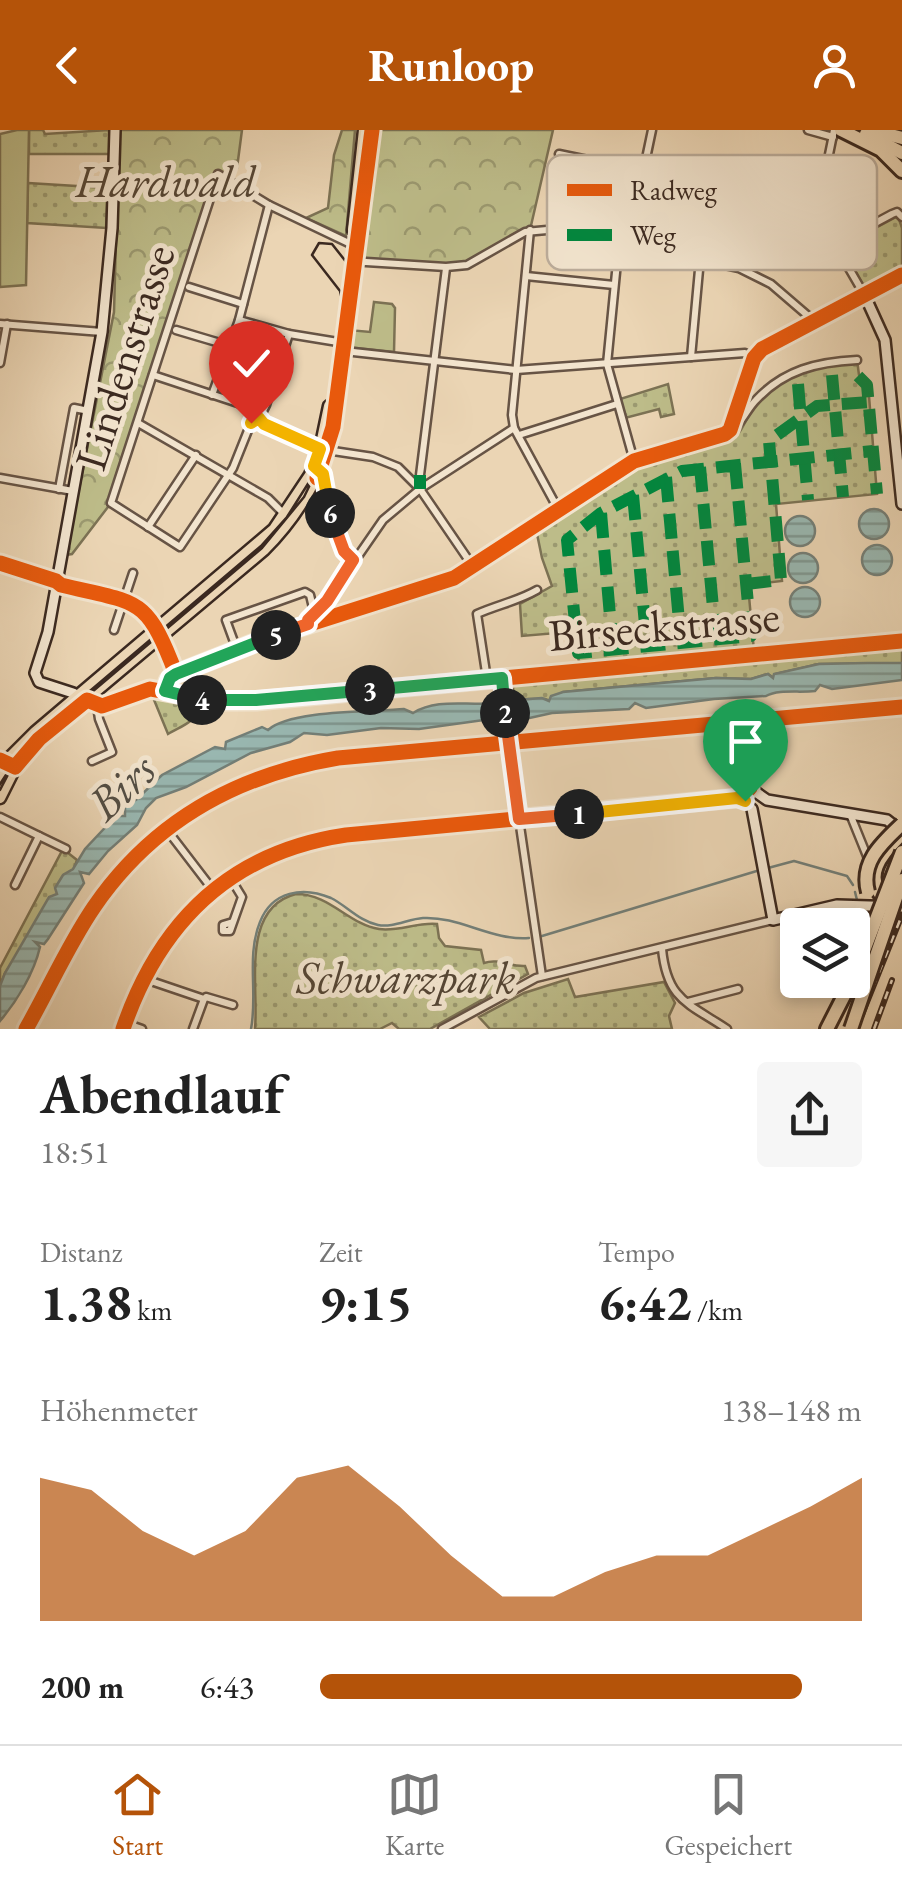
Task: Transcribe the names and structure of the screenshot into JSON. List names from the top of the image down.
{
  "streets": {
    "street": ["Lindenstrasse", "Birseckstrasse"]
  },
  "water": ["Birs"],
  "parks": ["Hardwald", "Schwarzpark"],
  "legend": ["Radweg", "Weg"],
  "page": {
    "header": "Runloop",
    "pins": [
      "6",
      "5",
      "3",
      "4",
      "2",
      "1"
    ],
    "heading": ["Abendlauf", "18:51"],
    "stats": [
      ["Distanz", "1.38 km"],
      ["Zeit", "9:15"],
      ["Tempo", "6:42 /km"]
    ],
    "chart": ["Höhenmeter", "138–148 m"],
    "list": [
      {
        "name": "200 m",
        "note": "6:43"
      }
    ],
    "tabs": ["Start", "Karte", "Gespeichert"]
  }
}
